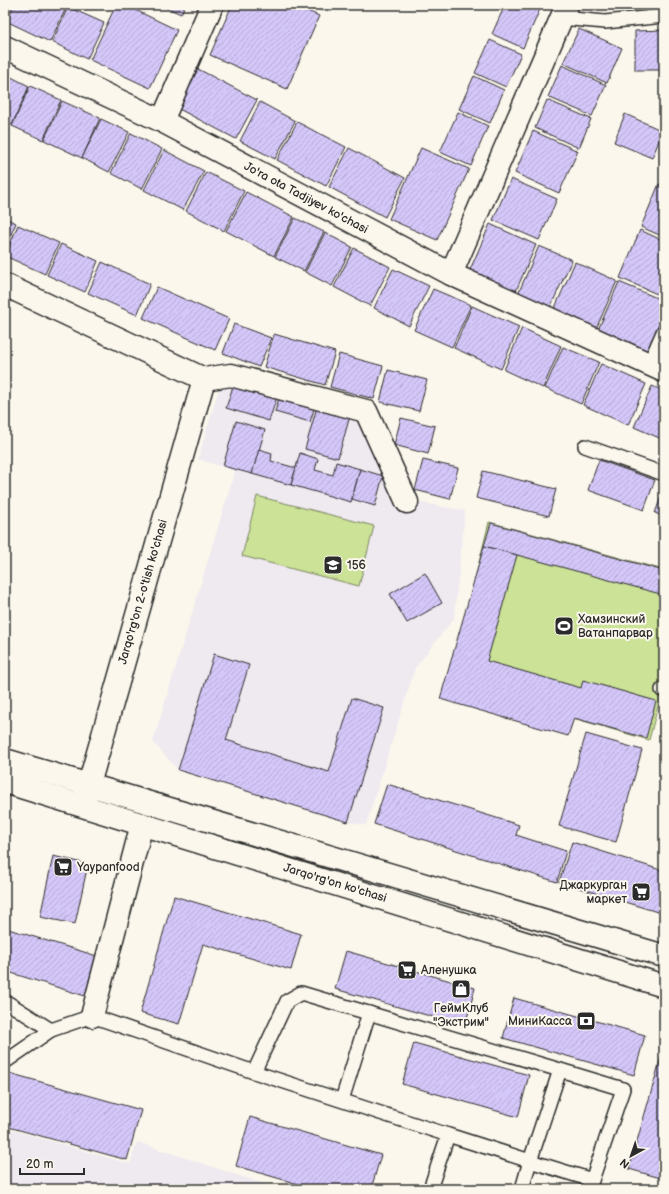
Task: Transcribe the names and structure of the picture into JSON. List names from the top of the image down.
{
  "streets": {
    "street": ["Jo'ra ota Tadjiyev ko'chasi", "Jarqo'rg'on 2-o'tish ko'chasi", "Jarqo'rg'on ko'chasi"]
  },
  "crossings": [
    ["Jarqo'rg'on 2-o'tish ko'chasi", "Jarqo'rg'on ko'chasi"]
  ],
  "places": {
    "school or university": ["156"],
    "sports": ["Хамзинский Ватанпарвар"],
    "supermarket": ["Yaypanfood", "Джаркурган маркет", "Аленушка"],
    "shop": ["ГеймКлуб \"Экстрим\""],
    "bank": ["МиниКасса"]
  },
  "scale_bar": "20 m",
  "north": "bottom left"
}
